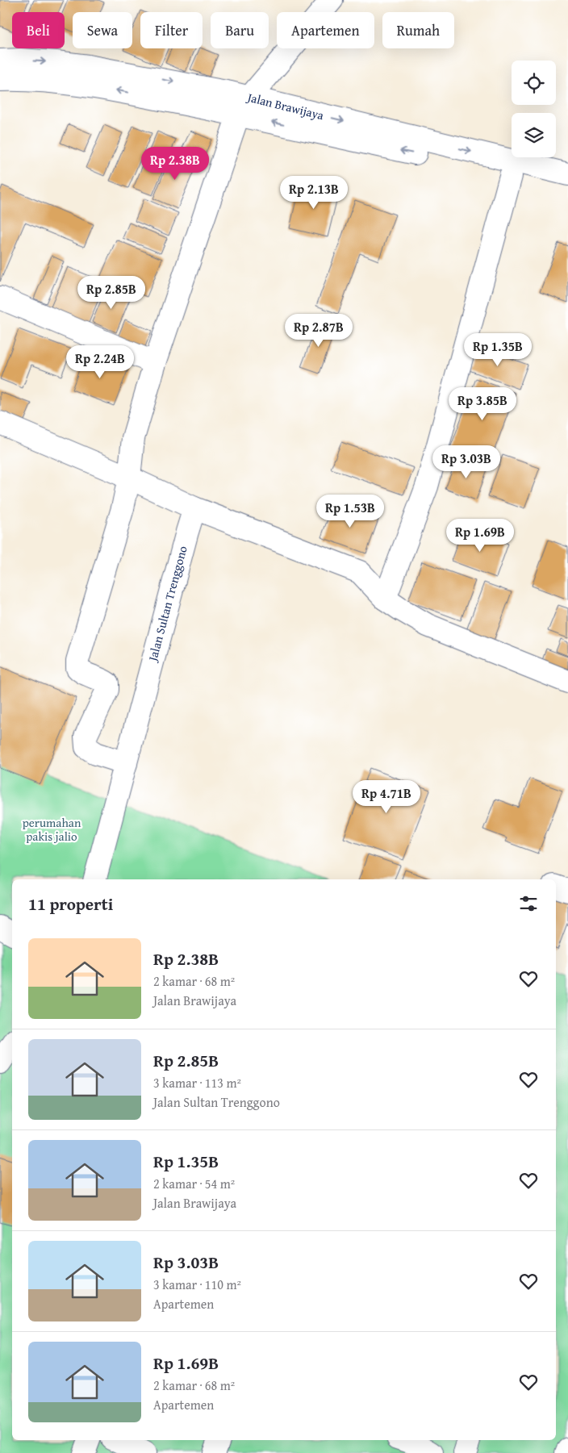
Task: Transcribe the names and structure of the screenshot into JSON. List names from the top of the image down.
{
  "streets": {
    "main road": ["Jalan Brawijaya", "Jalan Sultan Trenggono"]
  },
  "parks": ["perumahan pakis jalio"],
  "page": {
    "chip": [
      "Beli",
      "Sewa",
      "Filter",
      "Baru",
      "Apartemen",
      "Rumah"
    ],
    "price": [
      "Rp 2.38B",
      "Rp 2.13B",
      "Rp 2.85B",
      "Rp 2.87B",
      "Rp 1.35B",
      "Rp 2.24B",
      "Rp 3.85B",
      "Rp 3.03B",
      "Rp 1.53B",
      "Rp 1.69B",
      "Rp 4.71B"
    ],
    "heading": "11 properti",
    "list": [
      {
        "name": "Rp 2.38B",
        "note": "2 kamar · 68 m² · Jalan Brawijaya"
      },
      {
        "name": "Rp 2.85B",
        "note": "3 kamar · 113 m² · Jalan Sultan Trenggono"
      },
      {
        "name": "Rp 1.35B",
        "note": "2 kamar · 54 m² · Jalan Brawijaya"
      },
      {
        "name": "Rp 3.03B",
        "note": "3 kamar · 110 m² · Apartemen"
      },
      {
        "name": "Rp 1.69B",
        "note": "2 kamar · 68 m² · Apartemen"
      }
    ]
  }
}
